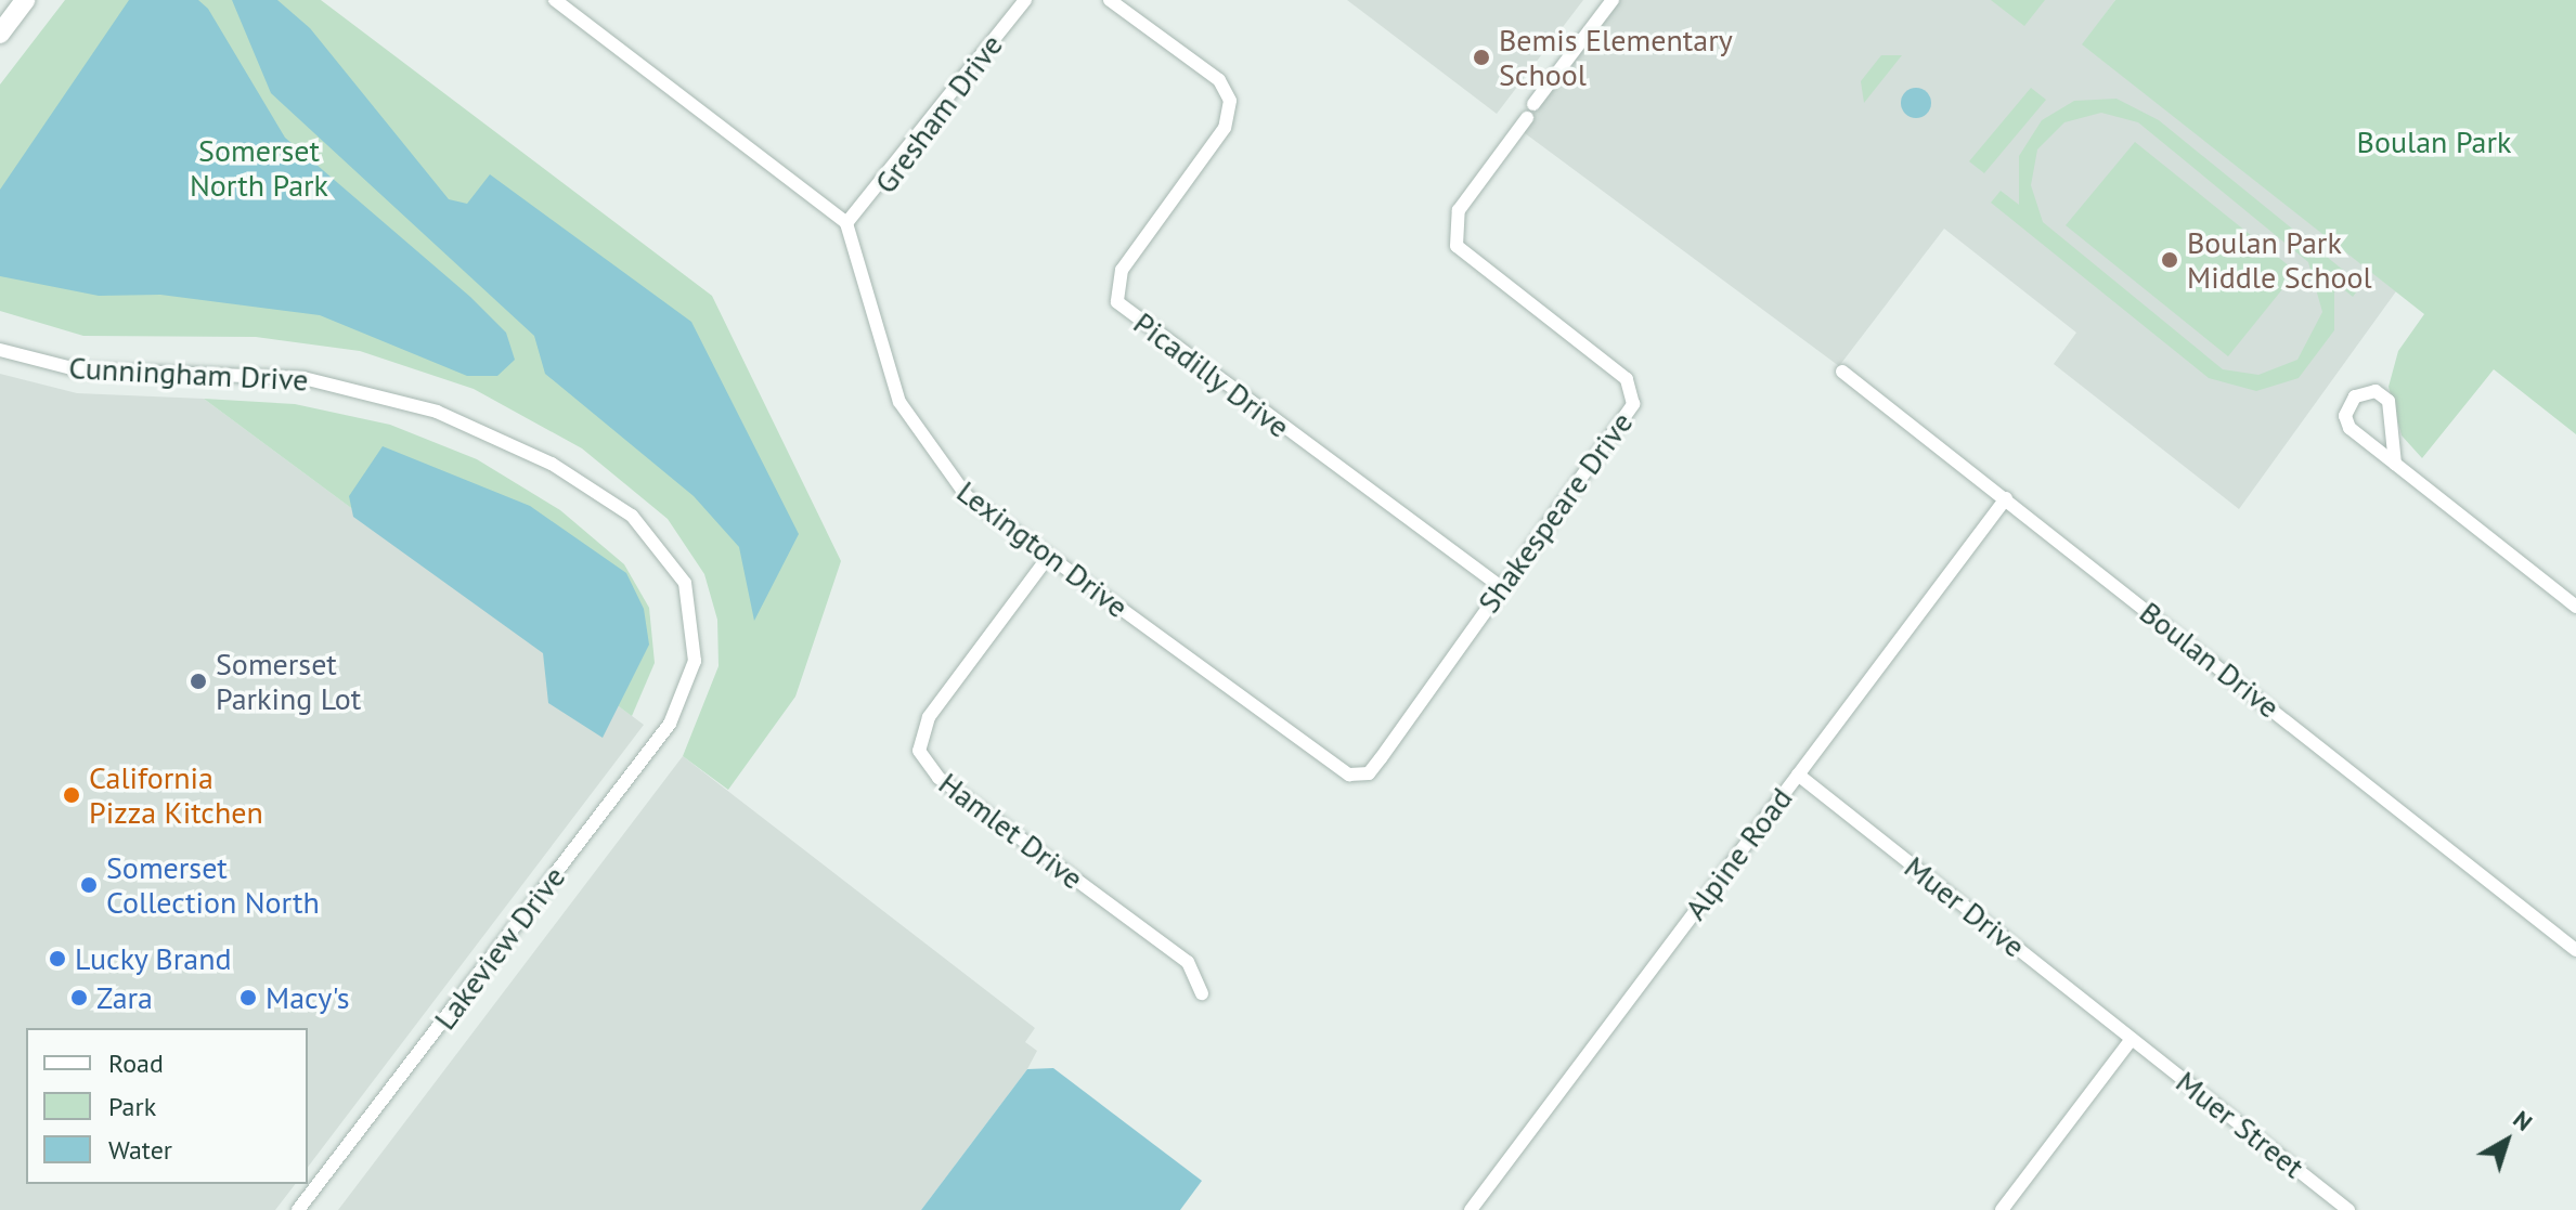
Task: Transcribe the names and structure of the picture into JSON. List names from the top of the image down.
{
  "streets": {
    "street": [
      "Gresham Drive",
      "Cunningham Drive",
      "Picadilly Drive",
      "Shakespeare Drive",
      "Lexington Drive",
      "Boulan Drive",
      "Hamlet Drive",
      "Alpine Road",
      "Muer Drive",
      "Lakeview Drive",
      "Muer Street"
    ]
  },
  "crossings": [
    ["Gresham Drive", "Lexington Drive"],
    ["Cunningham Drive", "Lakeview Drive"],
    ["Picadilly Drive", "Shakespeare Drive"],
    ["Shakespeare Drive", "Lexington Drive"],
    ["Lexington Drive", "Hamlet Drive"],
    ["Boulan Drive", "Alpine Road"],
    ["Alpine Road", "Muer Drive"],
    ["Muer Drive", "Muer Street"]
  ],
  "parks": ["Boulan Park", "Somerset North Park"],
  "places": [
    "Bemis Elementary School",
    "Boulan Park Middle School",
    "Somerset Parking Lot",
    "California Pizza Kitchen",
    "Somerset Collection North",
    "Lucky Brand",
    "Zara",
    "Macy's"
  ],
  "legend": ["Road", "Park", "Water"],
  "north": "top right"
}
